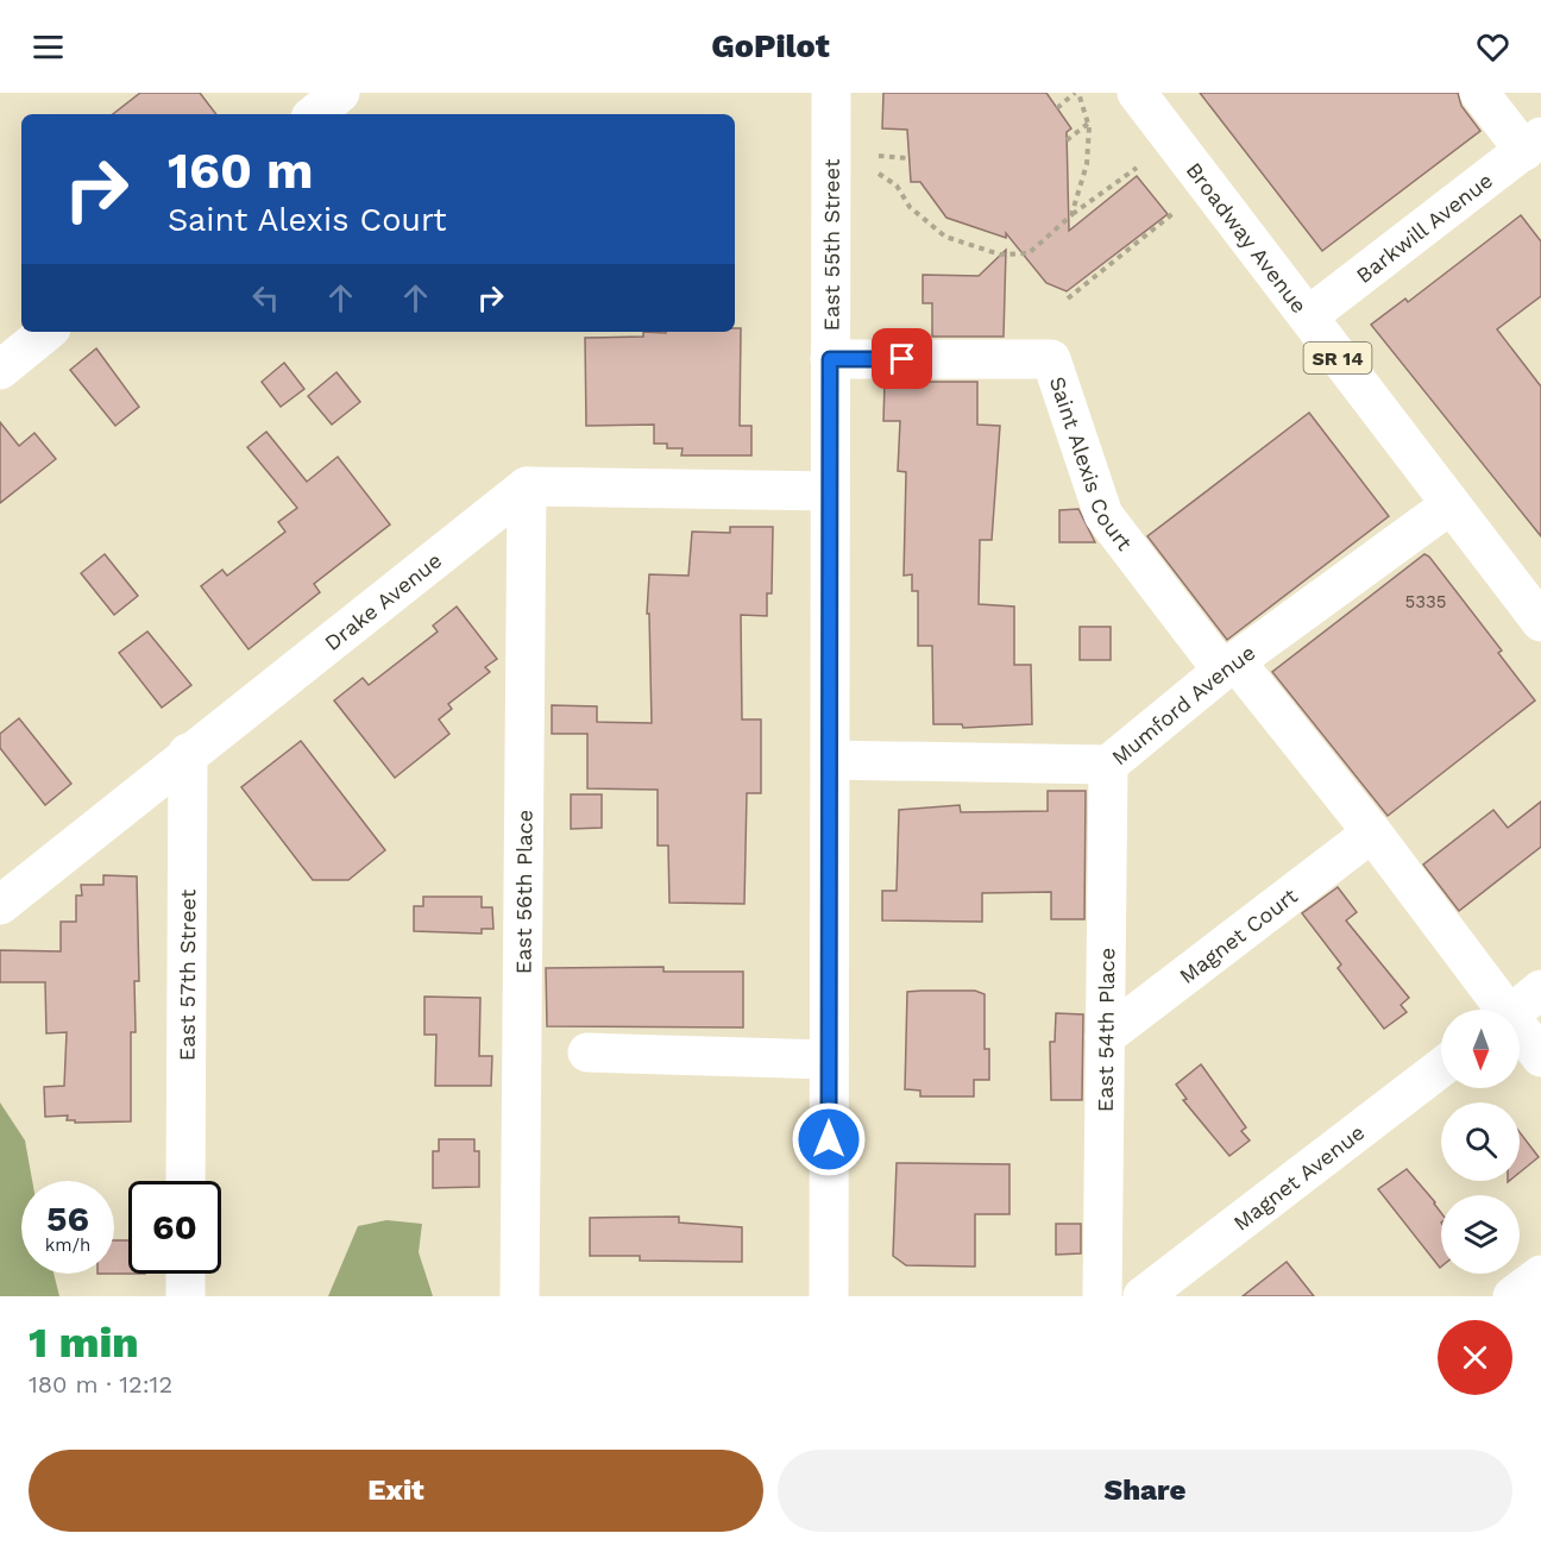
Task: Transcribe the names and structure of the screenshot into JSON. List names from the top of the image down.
{
  "streets": {
    "street": [
      "Barkwill Avenue",
      "Broadway Avenue",
      "East 55th Street",
      "SR 14",
      "Saint Alexis Court",
      "Drake Avenue",
      "Mumford Avenue",
      "East 56th Place",
      "Magnet Court",
      "East 57th Street",
      "East 54th Place",
      "Magnet Avenue"
    ]
  },
  "crossings": [
    ["Barkwill Avenue", "Broadway Avenue"],
    ["Broadway Avenue", "Mumford Avenue"],
    ["East 55th Street", "Saint Alexis Court"],
    ["East 55th Street", "Mumford Avenue"],
    ["Saint Alexis Court", "Mumford Avenue"],
    ["Saint Alexis Court", "Magnet Court"],
    ["Drake Avenue", "East 56th Place"],
    ["Drake Avenue", "East 57th Street"],
    ["Mumford Avenue", "East 54th Place"],
    ["Magnet Court", "East 54th Place"]
  ],
  "house_numbers": ["5335"],
  "north": "bottom",
  "page": {
    "header": "GoPilot",
    "turn": ["160 m", "Saint Alexis Court"],
    "speed": "56 km/h",
    "limit": "60",
    "heading": ["1 min", "180 m · 12:12"],
    "buttons": ["Exit", "Share"]
  }
}
